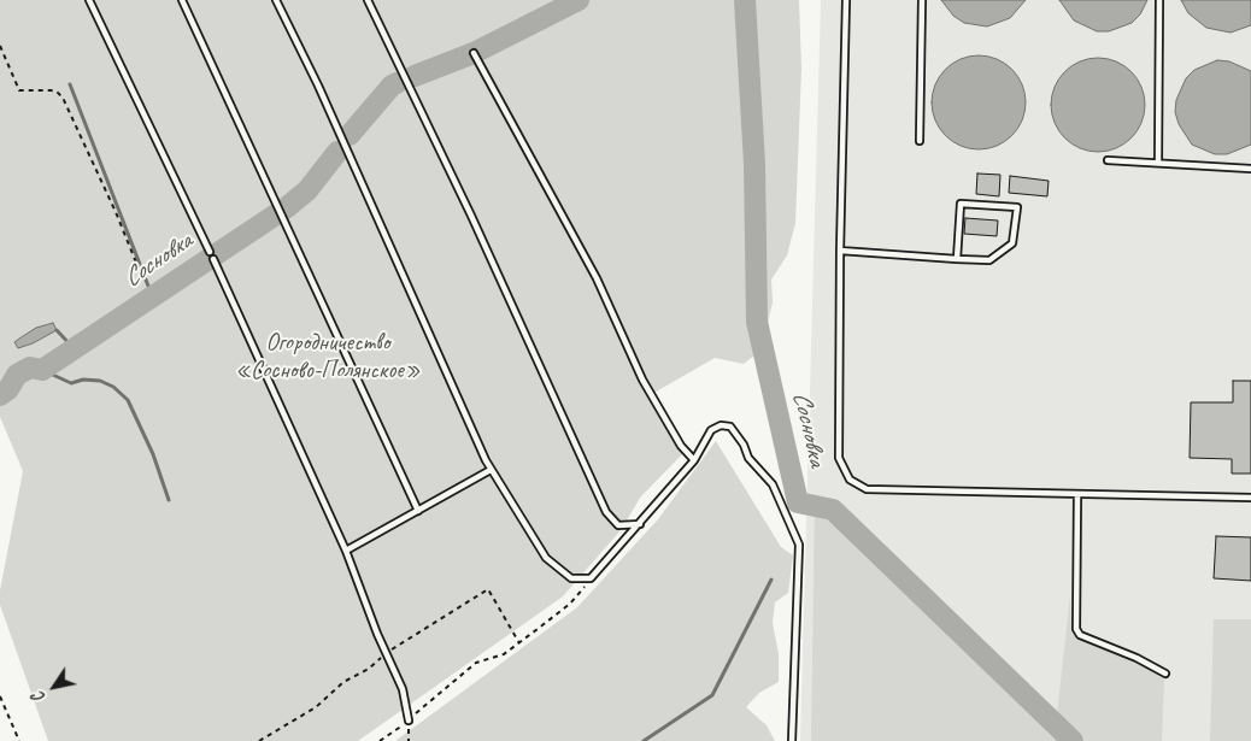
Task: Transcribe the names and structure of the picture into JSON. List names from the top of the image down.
{
  "water": ["Сосновка"],
  "parks": ["Огородничество «Сосново-Полянское»"],
  "north": "bottom left"
}
